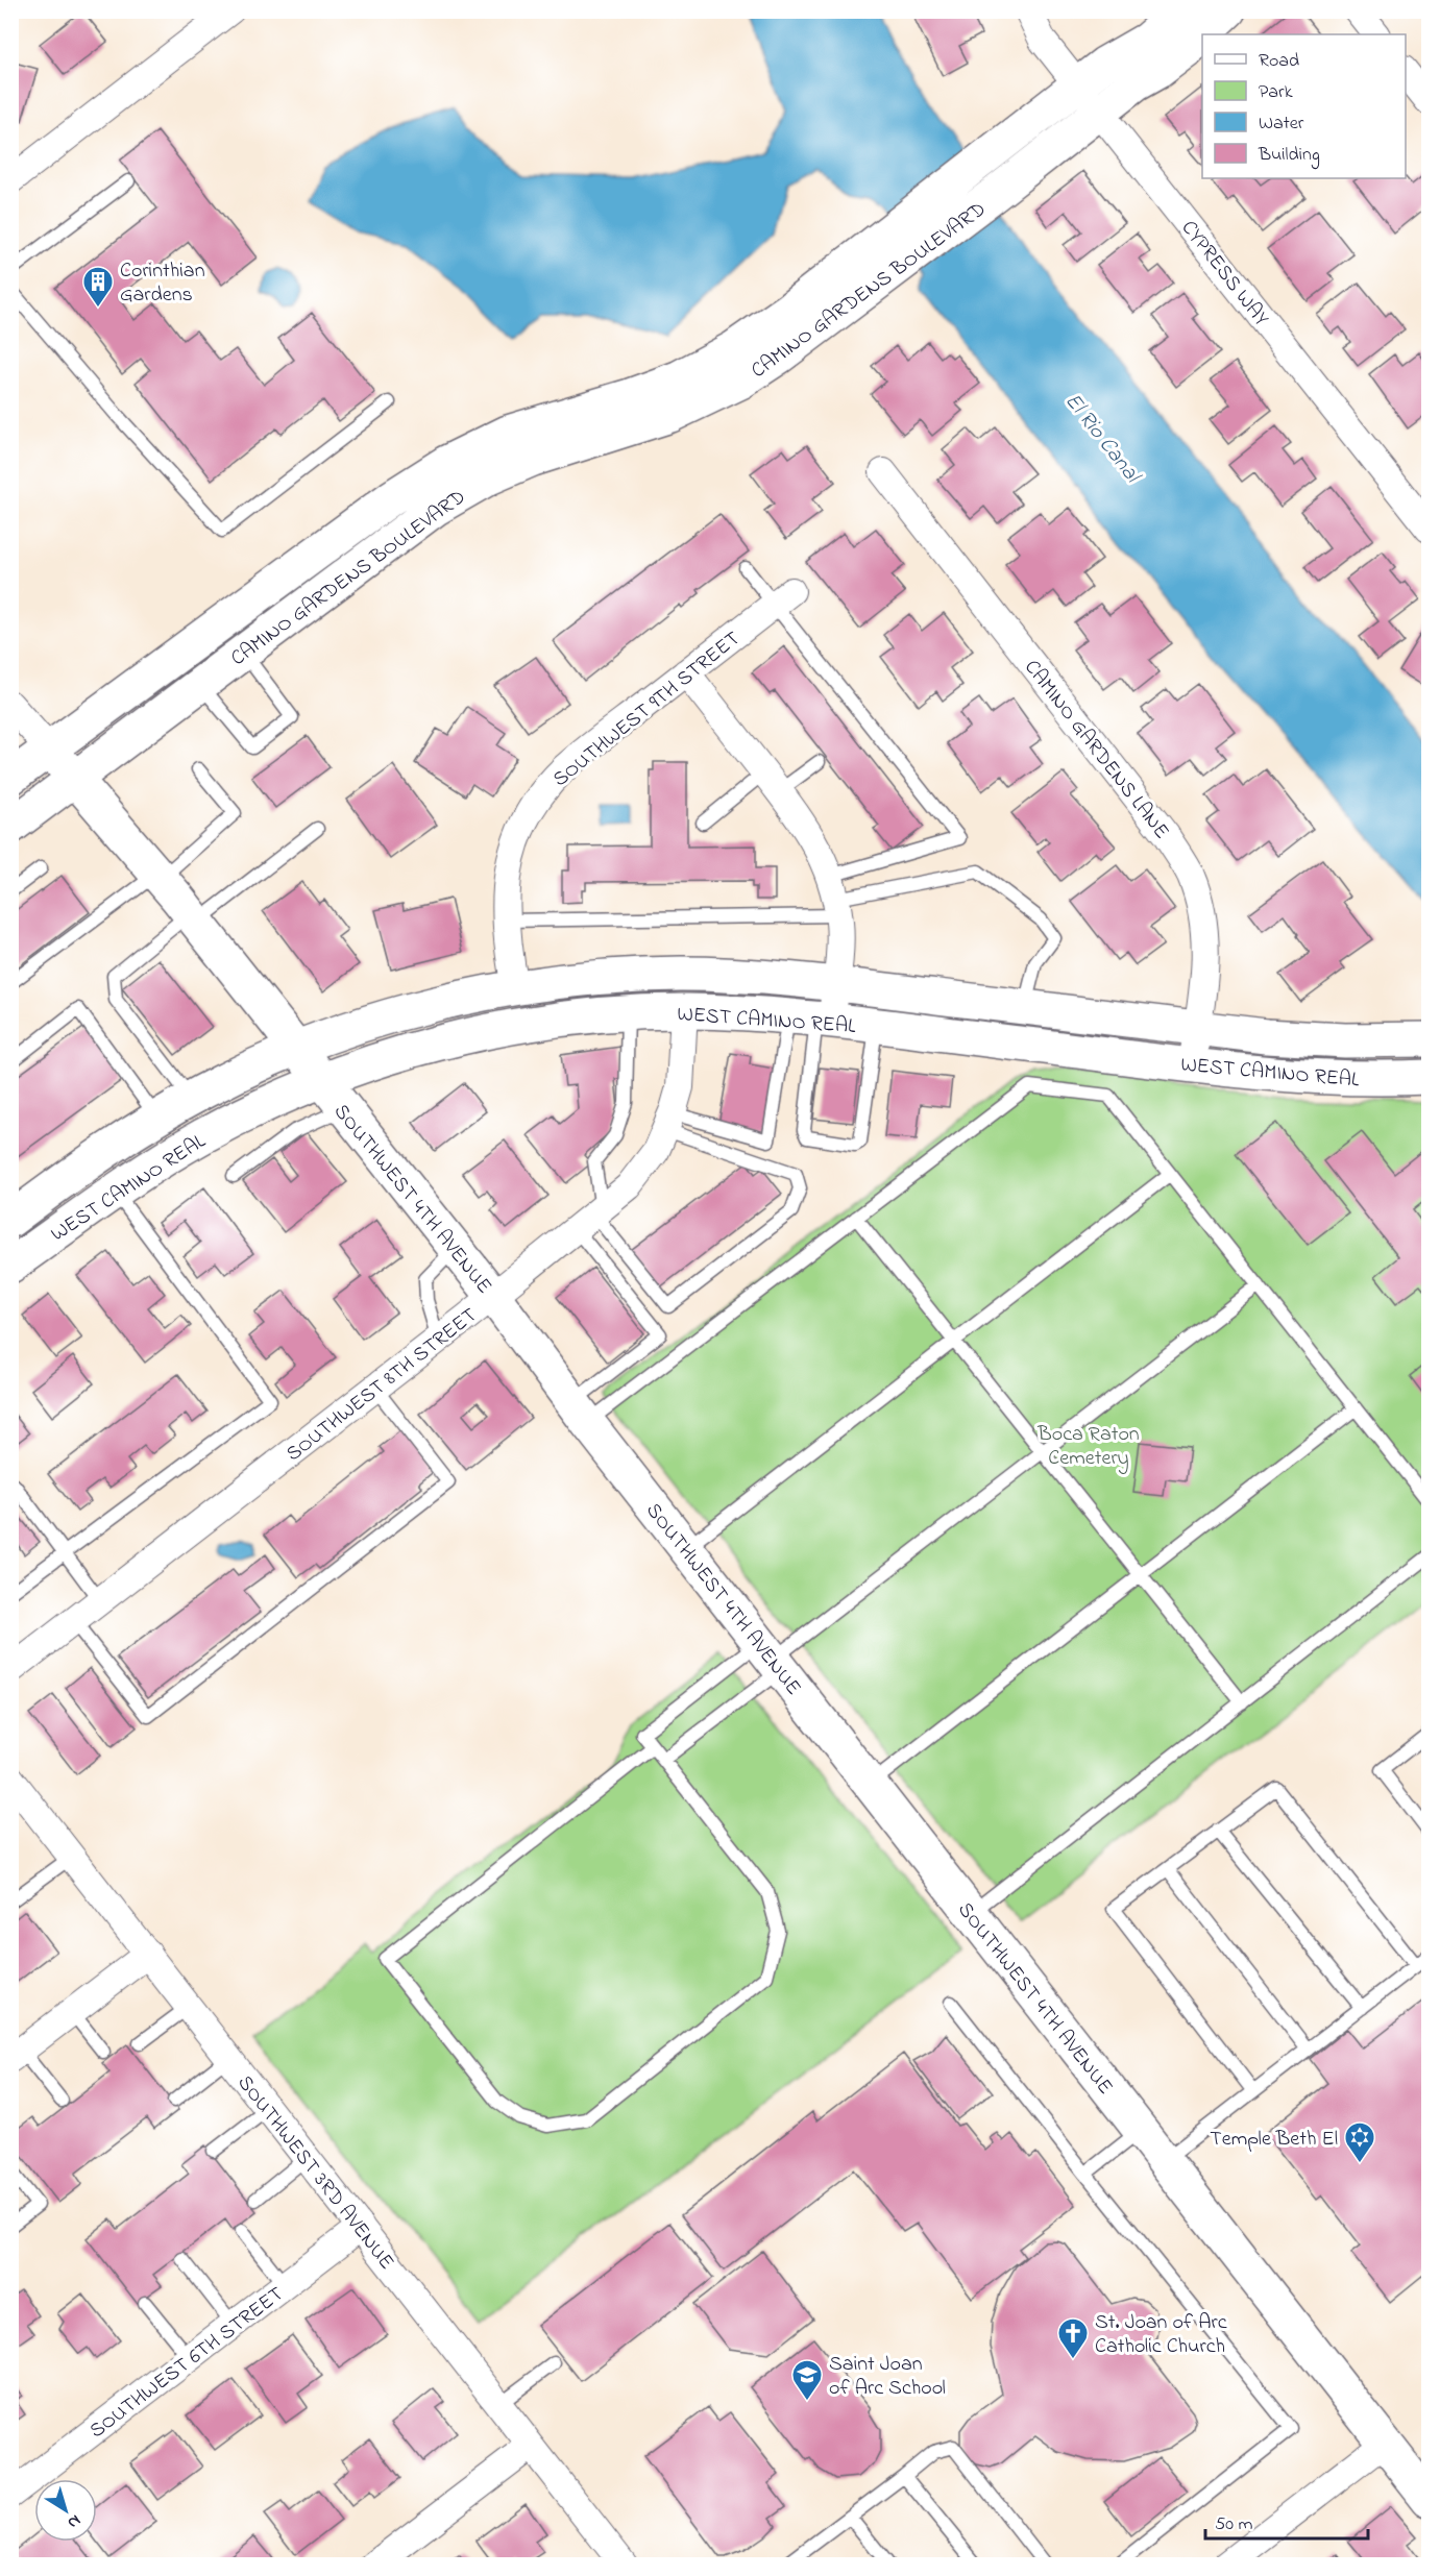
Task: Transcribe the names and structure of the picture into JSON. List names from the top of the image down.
{
  "streets": {
    "street": [
      "CYPRESS WAY",
      "CAMINO GARDENS BOULEVARD",
      "SOUTHWEST 9TH STREET",
      "CAMINO GARDENS LANE",
      "WEST CAMINO REAL",
      "SOUTHWEST 4TH AVENUE",
      "SOUTHWEST 8TH STREET",
      "SOUTHWEST 3RD AVENUE",
      "SOUTHWEST 6TH STREET"
    ]
  },
  "crossings": [
    ["CYPRESS WAY", "CAMINO GARDENS BOULEVARD"],
    ["CAMINO GARDENS BOULEVARD", "SOUTHWEST 4TH AVENUE"],
    ["SOUTHWEST 9TH STREET", "WEST CAMINO REAL"],
    ["CAMINO GARDENS LANE", "WEST CAMINO REAL"],
    ["WEST CAMINO REAL", "SOUTHWEST 4TH AVENUE"],
    ["WEST CAMINO REAL", "SOUTHWEST 8TH STREET"],
    ["SOUTHWEST 4TH AVENUE", "SOUTHWEST 8TH STREET"],
    ["SOUTHWEST 3RD AVENUE", "SOUTHWEST 6TH STREET"]
  ],
  "water": ["El Rio Canal"],
  "parks": ["Boca Raton Cemetery"],
  "places": {
    "building": ["Corinthian Gardens"],
    "synagogue": ["Temple Beth El"],
    "church": ["St. Joan of Arc Catholic Church"],
    "school or university": ["Saint Joan of Arc School"]
  },
  "legend": [
    "Road",
    "Park",
    "Water",
    "Building"
  ],
  "scale_bar": "50 m",
  "north": "bottom right"
}
